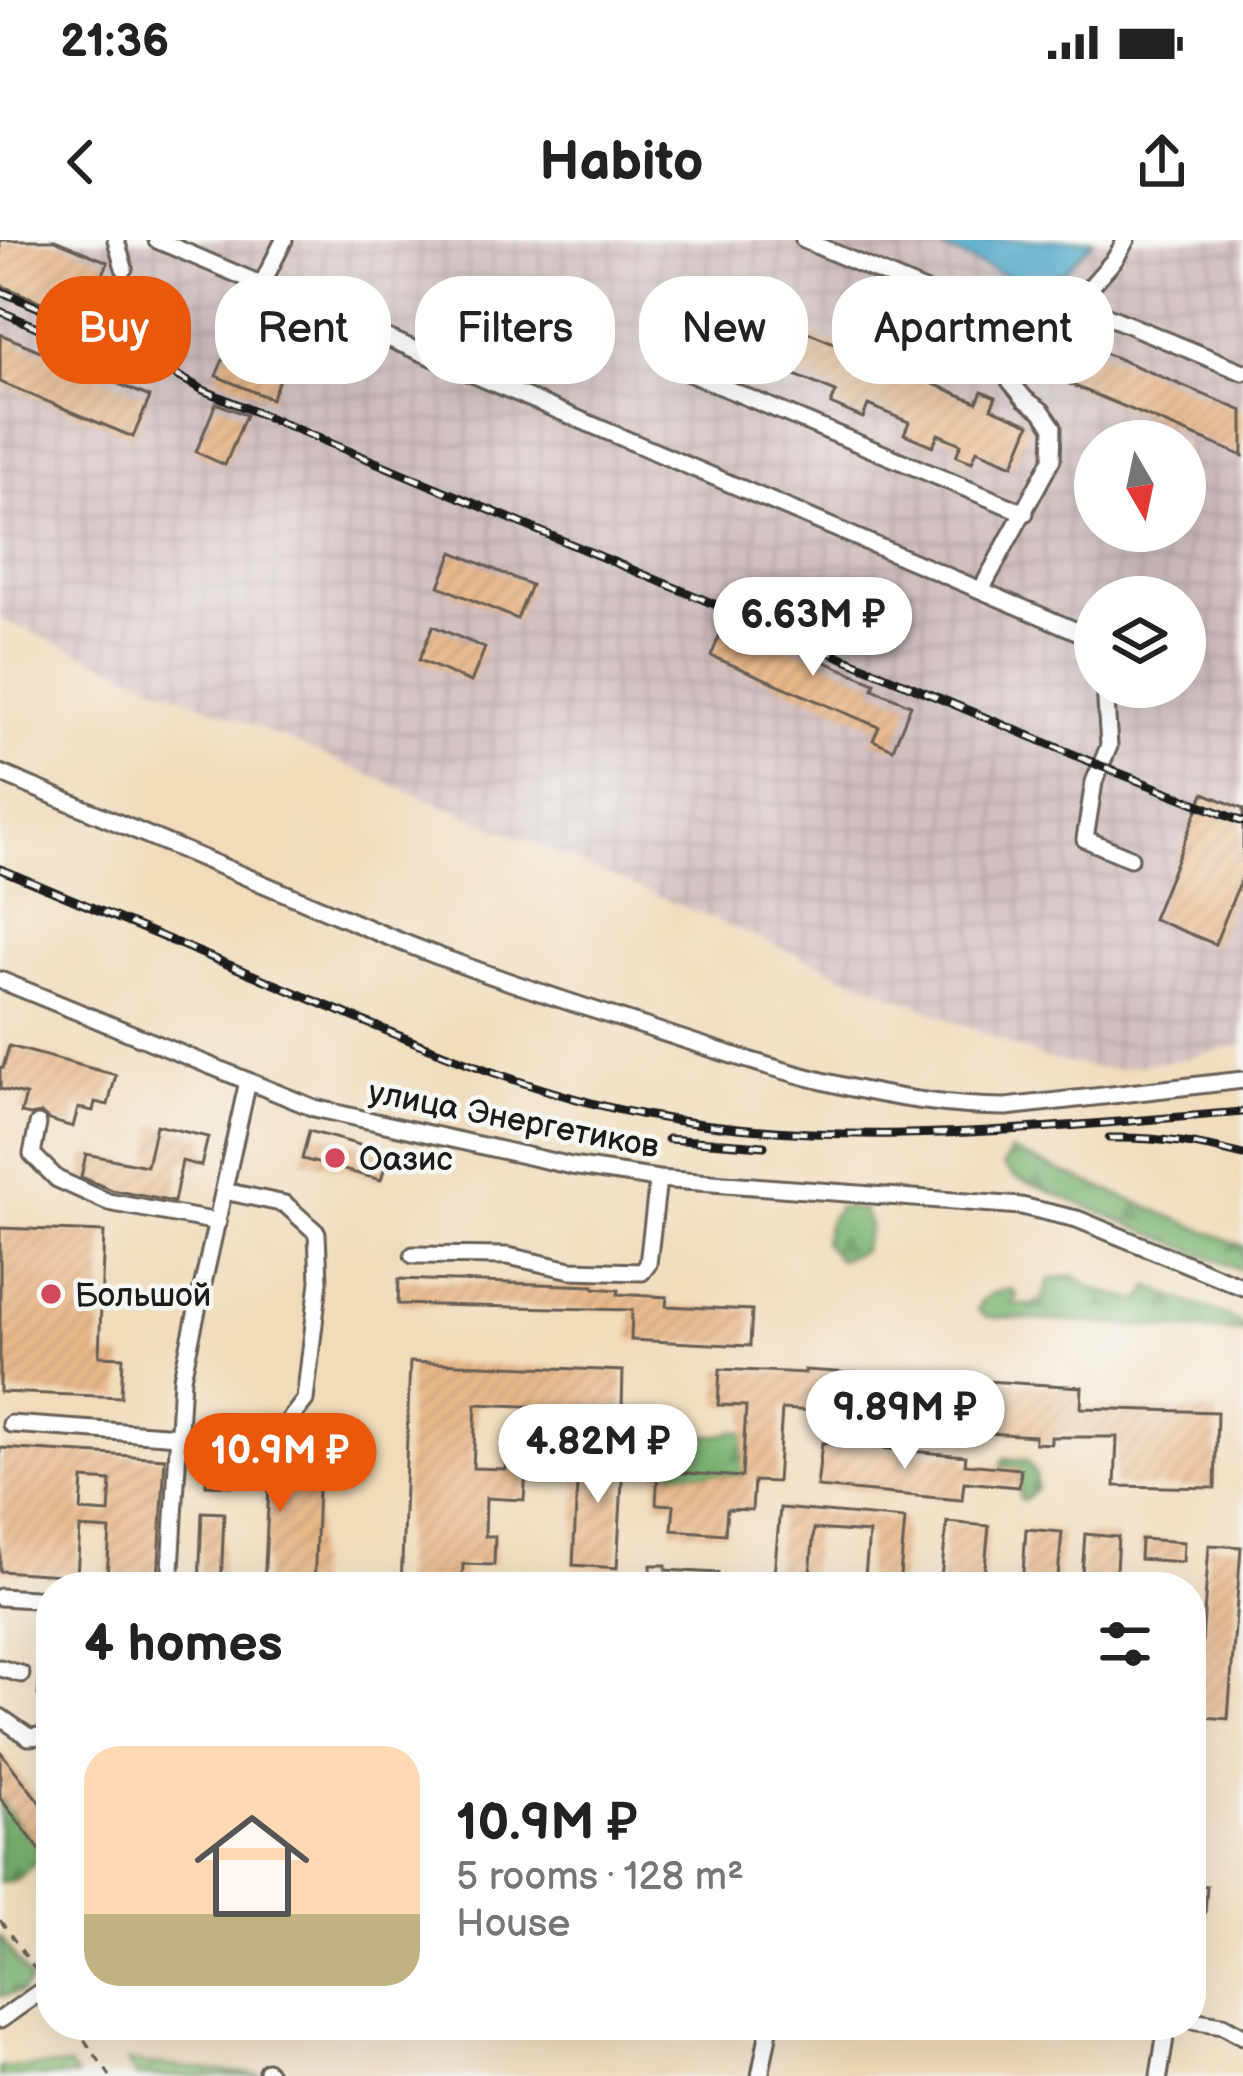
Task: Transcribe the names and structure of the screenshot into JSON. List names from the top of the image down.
{
  "streets": {
    "street": ["улица Энергетиков"]
  },
  "places": ["Оазис", "Большой"],
  "north": "bottom",
  "page": {
    "status": "21:36",
    "header": "Habito",
    "chip": [
      "Buy",
      "Rent",
      "Filters",
      "New",
      "Apartment"
    ],
    "price": [
      "6.63M ₽",
      "9.89M ₽",
      "4.82M ₽",
      "10.9M ₽"
    ],
    "heading": "4 homes",
    "list": [
      {
        "name": "10.9M ₽",
        "note": "5 rooms · 128 m² · House"
      }
    ]
  }
}
